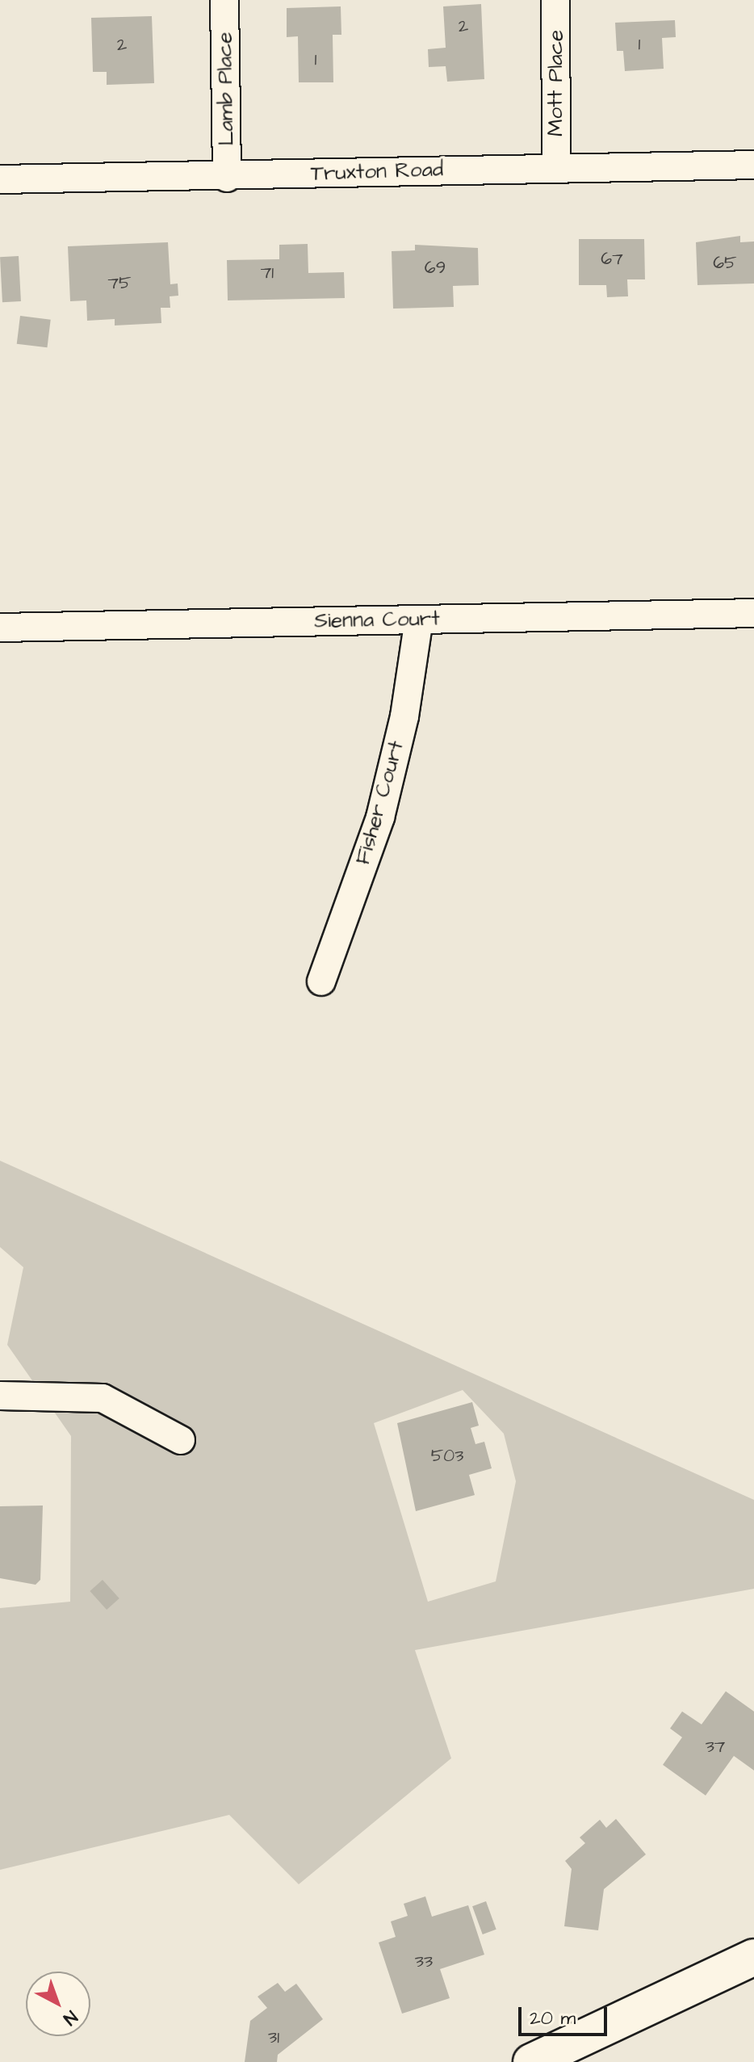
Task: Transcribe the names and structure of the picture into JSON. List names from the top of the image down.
{
  "streets": {
    "street": [
      "Mott Place",
      "Lamb Place",
      "Truxton Road",
      "Sienna Court",
      "Fisher Court"
    ]
  },
  "crossings": [
    ["Mott Place", "Truxton Road"],
    ["Lamb Place", "Truxton Road"],
    ["Sienna Court", "Fisher Court"]
  ],
  "house_numbers": [
    "2",
    "1",
    "2",
    "1",
    "67",
    "65",
    "69",
    "71",
    "75",
    "503",
    "37",
    "33",
    "31"
  ],
  "scale_bar": "20 m",
  "north": "bottom right"
}
